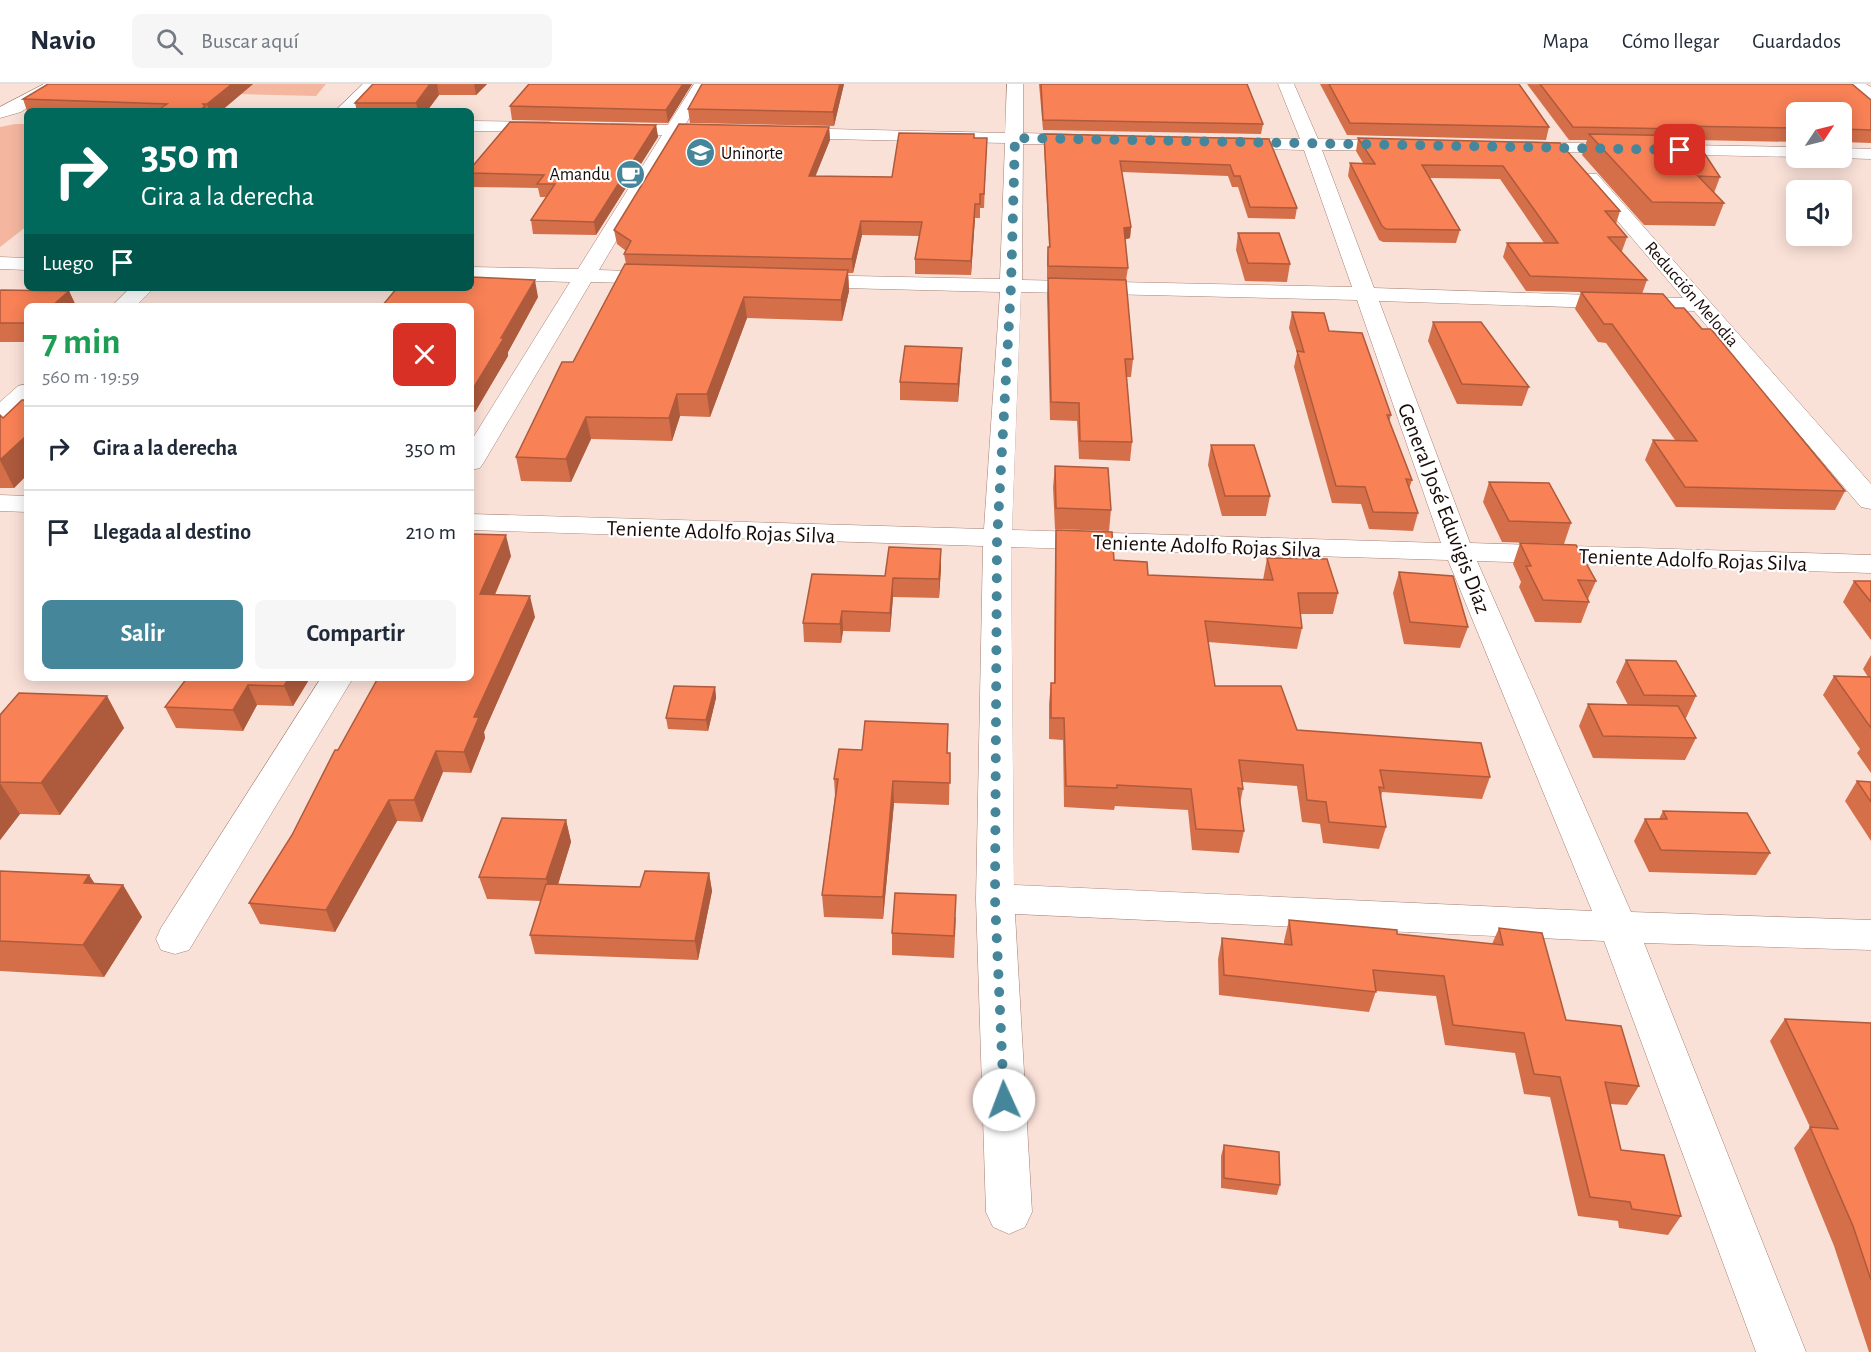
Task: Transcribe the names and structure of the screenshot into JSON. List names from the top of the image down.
{
  "streets": {
    "street": ["Reducción Melodia", "General José Eduvigis Díaz", "Teniente Adolfo Rojas Silva"]
  },
  "crossings": [
    ["General José Eduvigis Díaz", "Teniente Adolfo Rojas Silva"]
  ],
  "places": {
    "school or university": ["Uninorte"],
    "cafe": ["Amandu"]
  },
  "north": "top right",
  "page": {
    "header": "Navio",
    "search": "Buscar aquí",
    "nav": ["Mapa", "Cómo llegar", "Guardados"],
    "turn": ["350 m", "Gira a la derecha"],
    "then": "Luego",
    "heading": ["7 min", "560 m · 19:59"],
    "list": [
      {
        "name": "Gira a la derecha",
        "value": "350 m"
      },
      {
        "name": "Llegada al destino",
        "value": "210 m"
      }
    ],
    "buttons": ["Salir", "Compartir"]
  }
}
